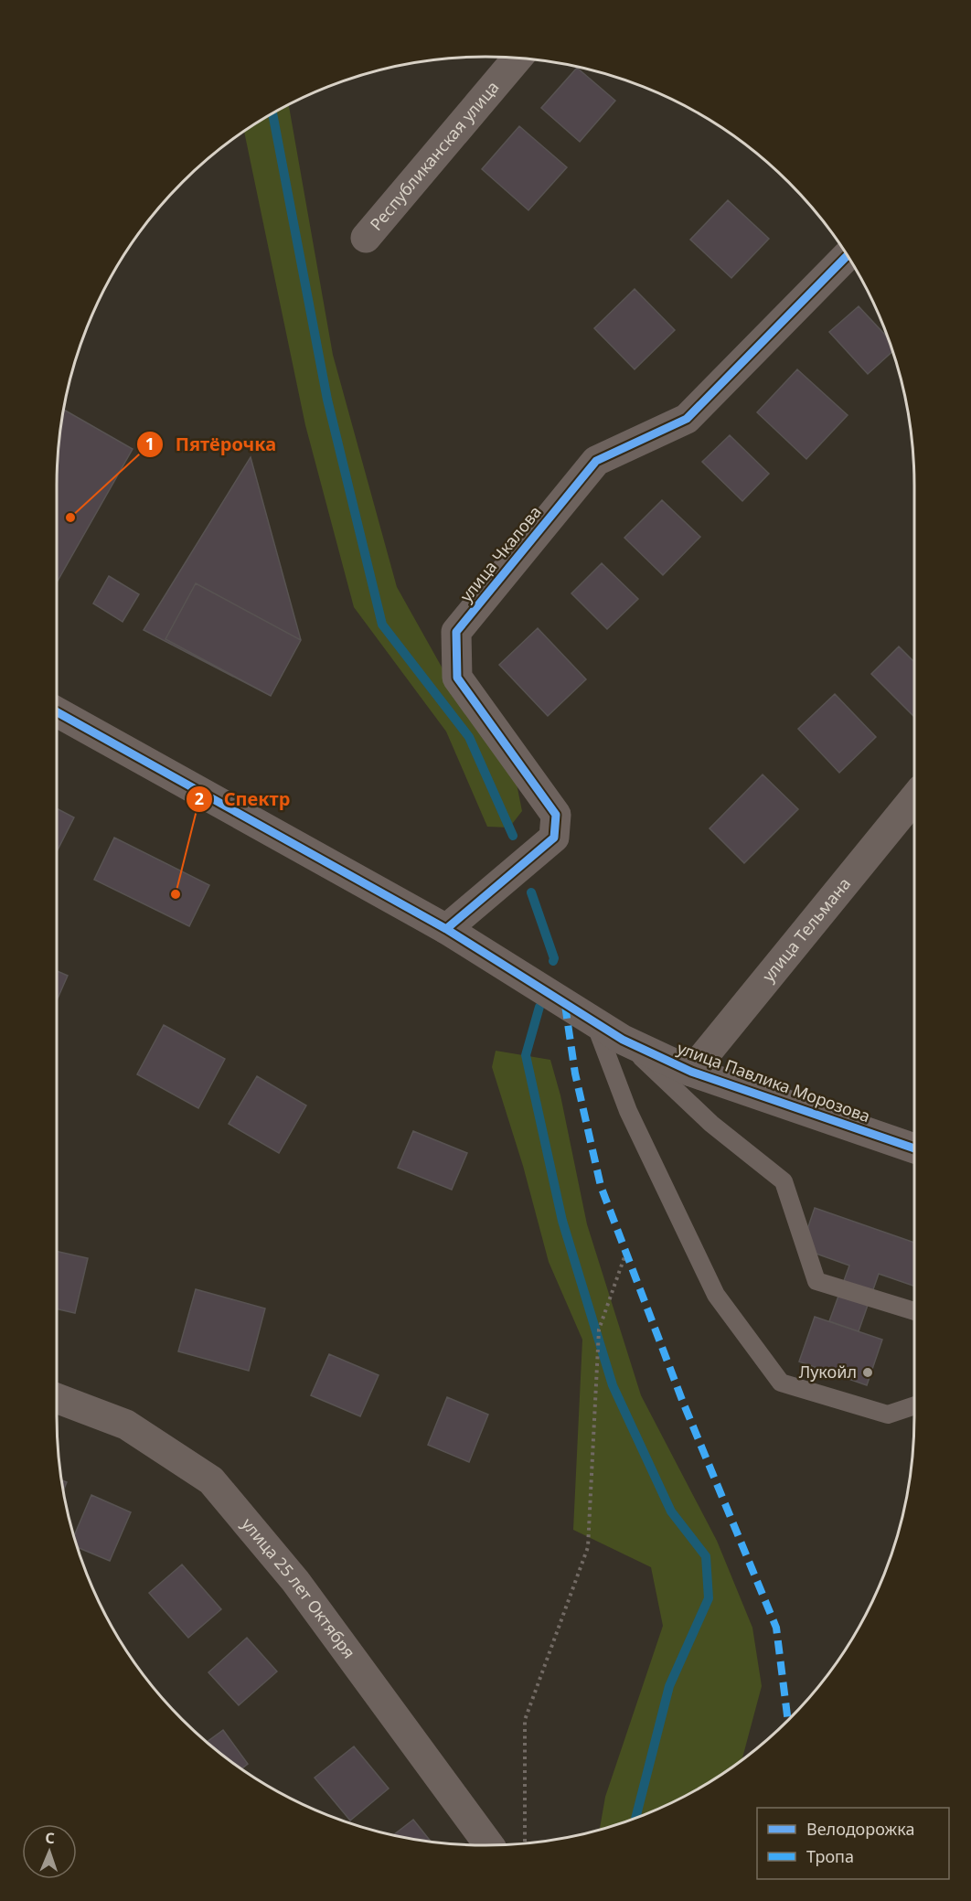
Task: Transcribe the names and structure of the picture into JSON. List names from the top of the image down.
{
  "streets": {
    "street": [
      "Республиканская улица",
      "улица Чкалова",
      "улица Тельмана",
      "улица Павлика Морозова",
      "улица 25 лет Октября"
    ]
  },
  "crossings": [
    ["улица Чкалова", "улица Павлика Морозова"],
    ["улица Тельмана", "улица Павлика Морозова"]
  ],
  "places": ["Пятёрочка", "Спектр", "Лукойл"],
  "legend": ["Велодорожка", "Тропа"],
  "north": "top"
}
